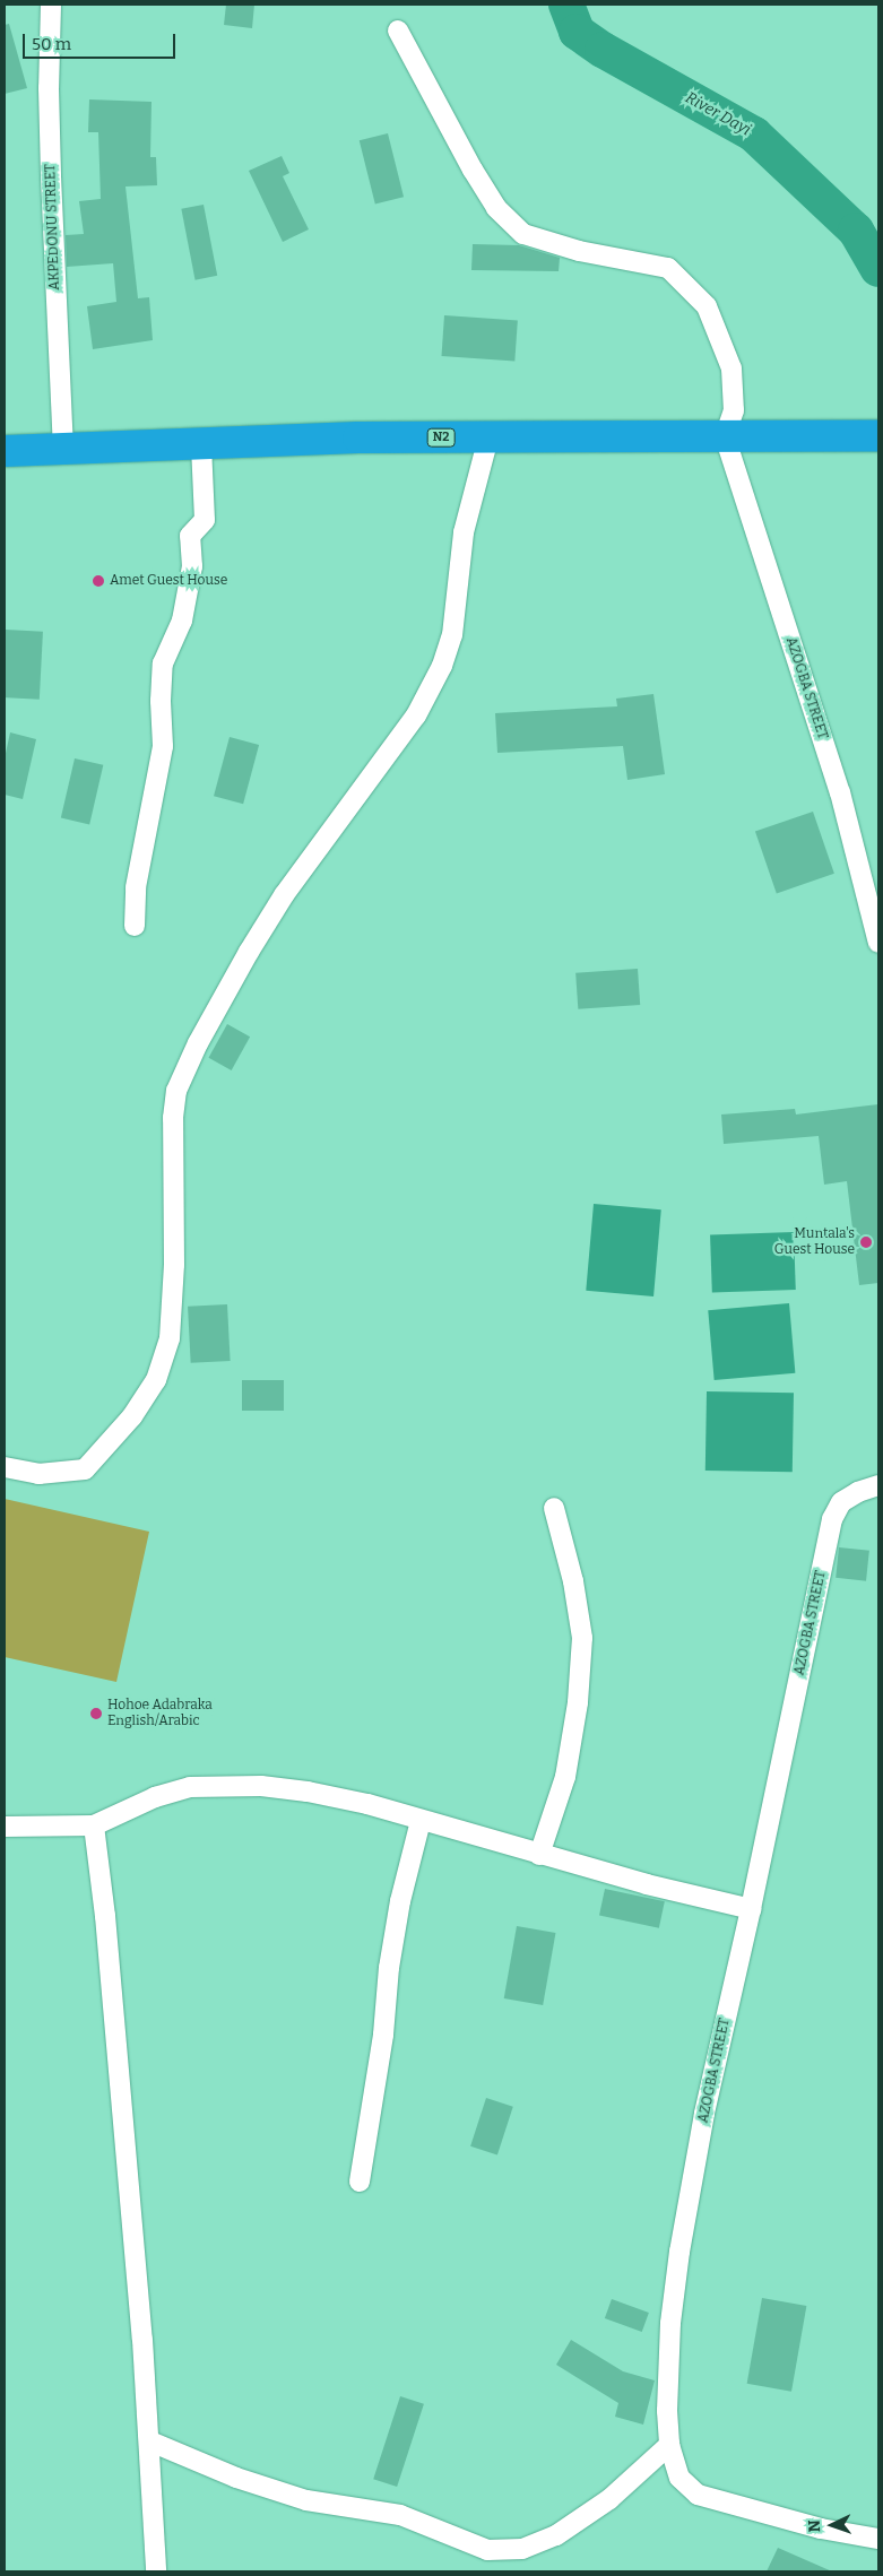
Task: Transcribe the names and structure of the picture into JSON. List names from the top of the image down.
{
  "streets": {
    "highway": ["N2"],
    "street": ["AKPEDONU STREET", "AZOGBA STREET"]
  },
  "crossings": [
    ["AKPEDONU STREET", "N2"],
    ["N2", "AZOGBA STREET"]
  ],
  "water": ["River Dayi"],
  "places": ["Amet Guest House", "Muntala's Guest House", "Hohoe Adabraka English/Arabic"],
  "scale_bar": "50 m",
  "north": "left"
}
